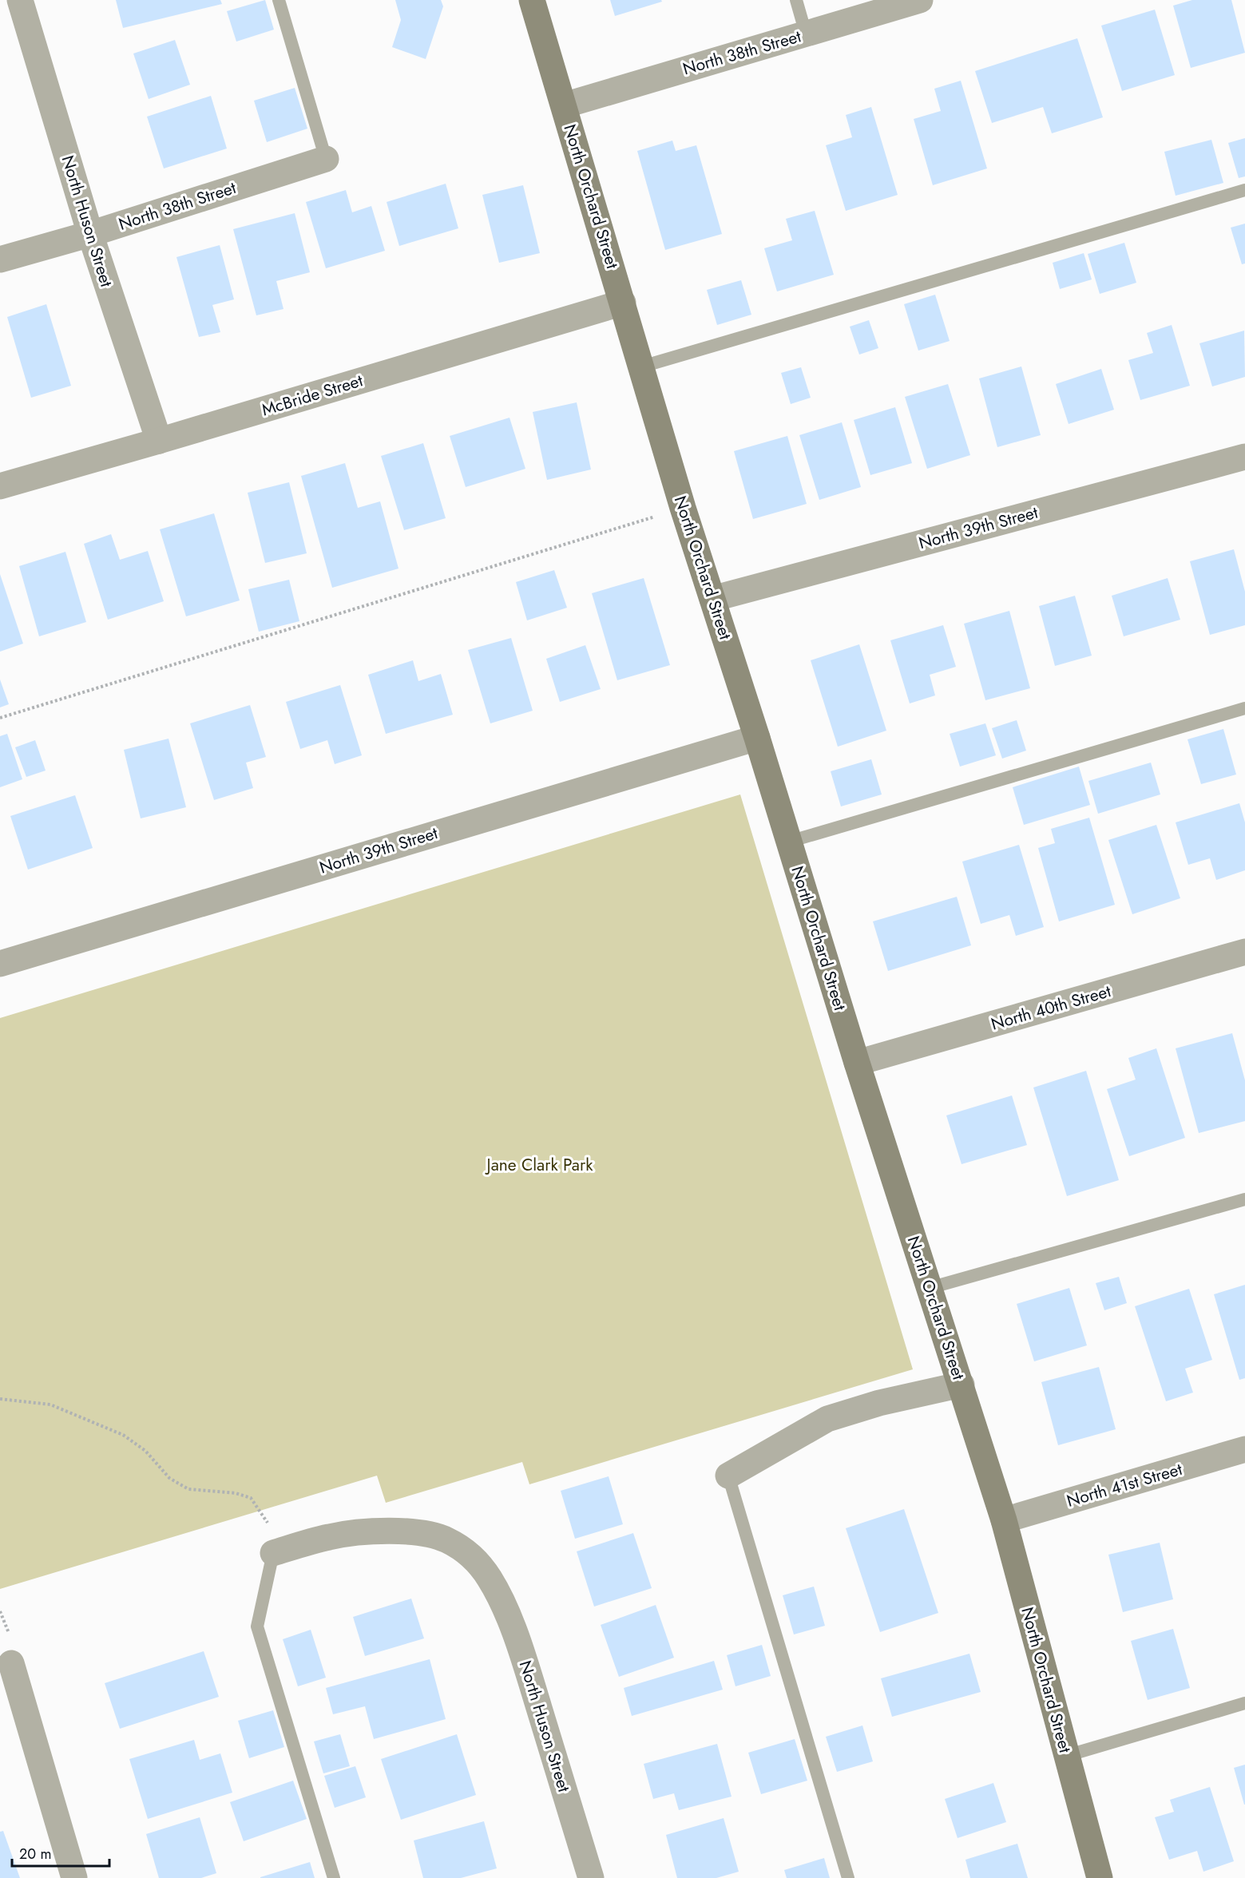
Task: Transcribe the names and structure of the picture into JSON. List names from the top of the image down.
{
  "streets": {
    "street": [
      "North 38th Street",
      "North Orchard Street",
      "North Huson Street",
      "McBride Street",
      "North 39th Street",
      "North 40th Street",
      "North 41st Street"
    ]
  },
  "crossings": [
    ["North 38th Street", "North Orchard Street"],
    ["North 38th Street", "North Huson Street"],
    ["North Orchard Street", "McBride Street"],
    ["North Orchard Street", "North 39th Street"],
    ["North Orchard Street", "North 40th Street"],
    ["North Orchard Street", "North 41st Street"],
    ["North Huson Street", "McBride Street"]
  ],
  "parks": ["Jane Clark Park"],
  "scale_bar": "20 m"
}
